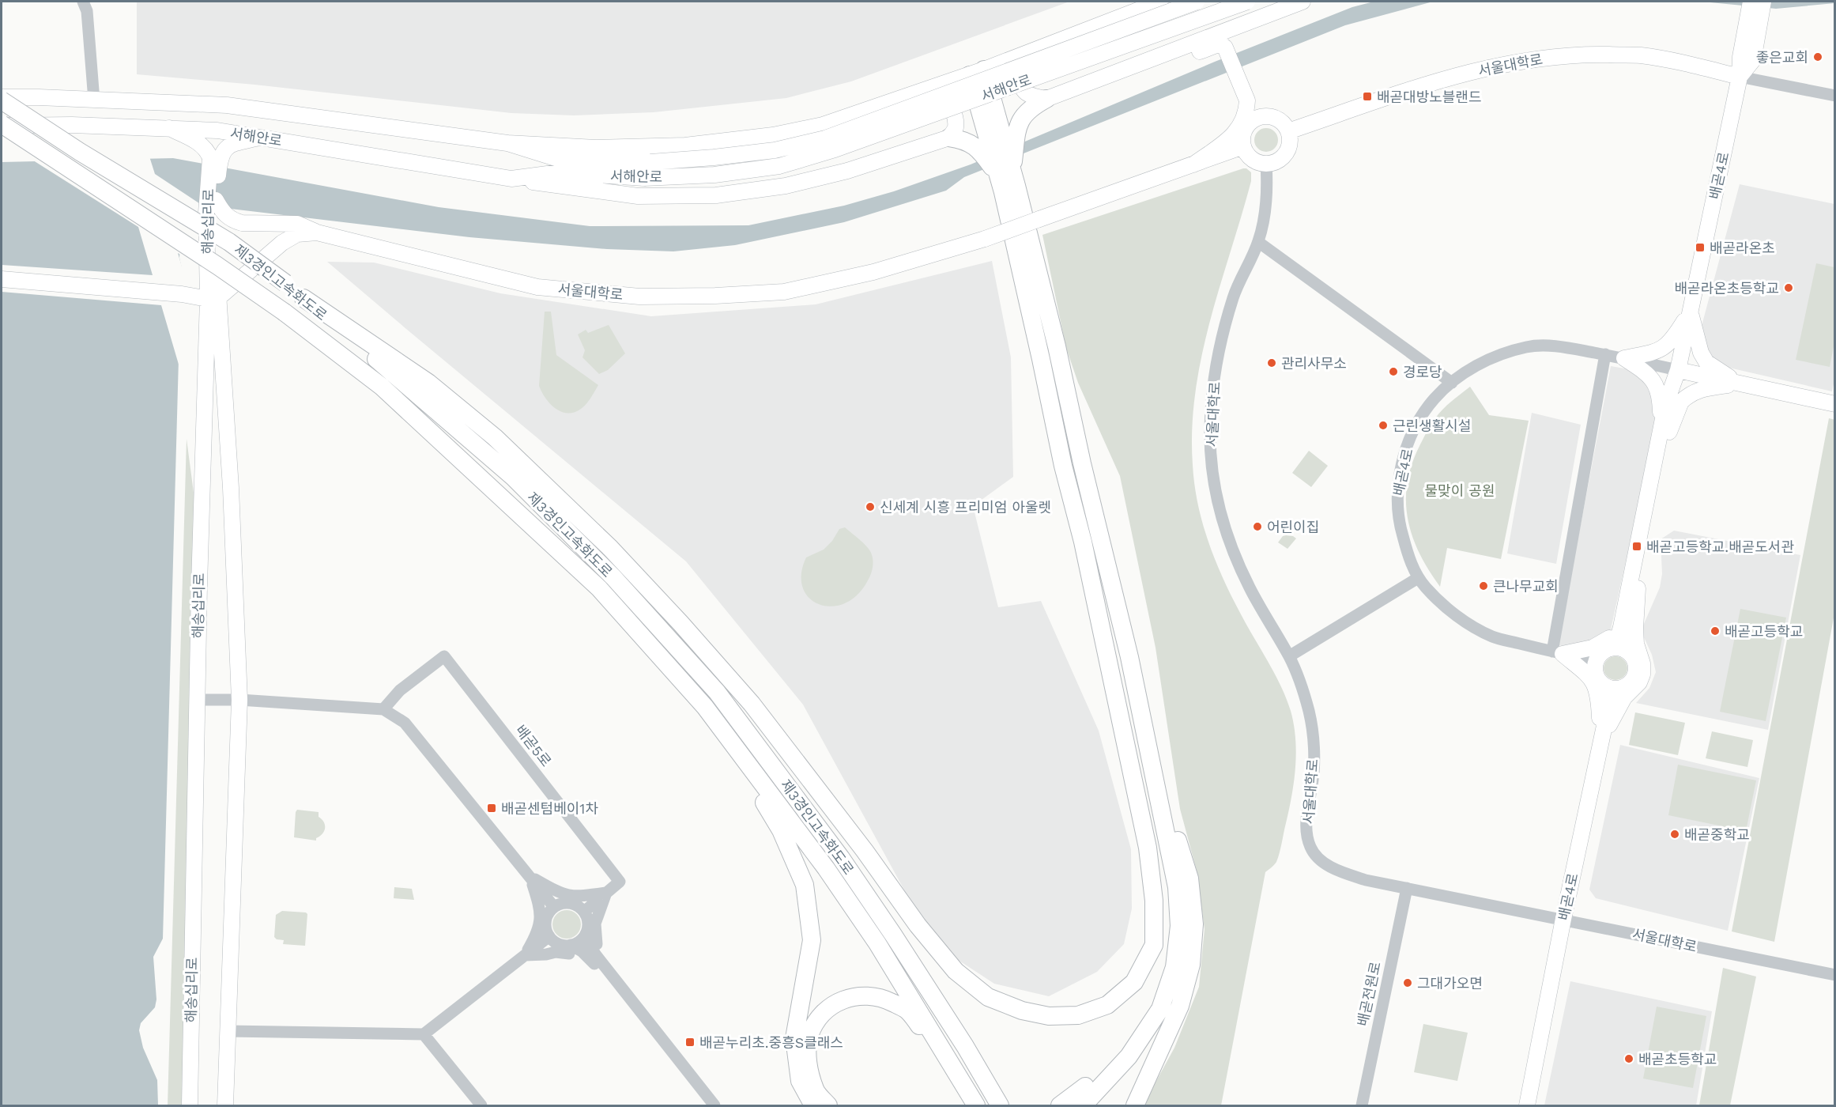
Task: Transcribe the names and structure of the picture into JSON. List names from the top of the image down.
{
  "streets": {
    "highway": ["제3경인고속화도로"],
    "main road": [
      "서울대학로",
      "서해안로",
      "배곧4로",
      "해송십리로"
    ],
    "street": ["배곧5로", "배곧전원로"]
  },
  "crossings": [
    ["서울대학로", "배곧4로"],
    ["서울대학로", "해송십리로"],
    ["서울대학로", "배곧전원로"],
    ["서해안로", "해송십리로"],
    ["서해안로", "제3경인고속화도로"]
  ],
  "parks": ["물맞이 공원"],
  "places": {
    "other": [
      "좋은교회",
      "배곧라온초등학교",
      "관리사무소",
      "경로당",
      "근린생활시설",
      "신세계 시흥 프리미엄 아울렛",
      "어린이집",
      "큰나무교회",
      "배곧고등학교",
      "배곧중학교",
      "그대가오면",
      "배곧초등학교"
    ],
    "transit": [
      "배곧대방노블랜드",
      "배곧라온초",
      "배곧고등학교.배곧도서관",
      "배곧센텀베이1차",
      "배곧누리초.중흥S클래스"
    ]
  }
}
